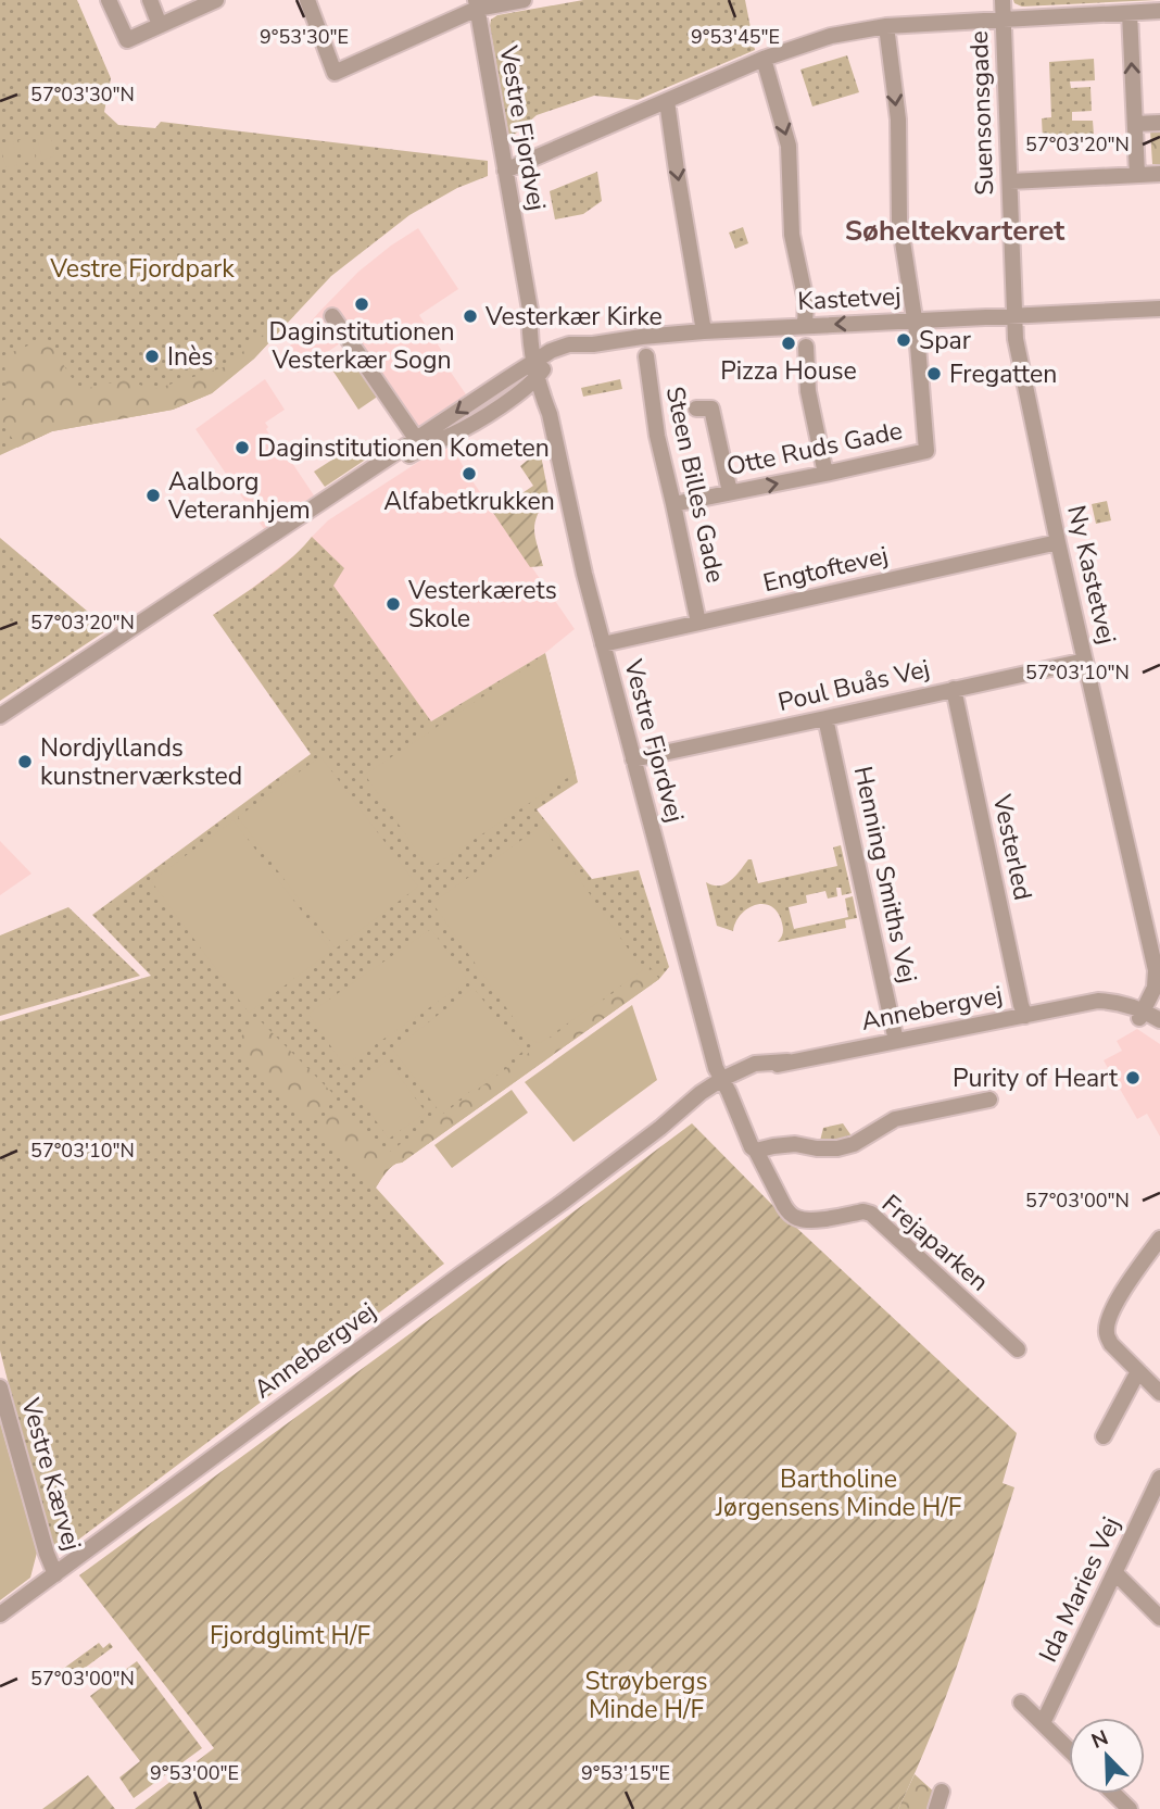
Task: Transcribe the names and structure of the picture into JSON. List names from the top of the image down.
{
  "streets": {
    "street": [
      "Suensonsgade",
      "Vestre Fjordvej",
      "Kastetvej",
      "Otte Ruds Gade",
      "Steen Billes Gade",
      "Engtoftevej",
      "Ny Kastetvej",
      "Poul Buås Vej",
      "Vesterled",
      "Henning Smiths Vej",
      "Annebergvej",
      "Frejaparken",
      "Vestre Kærvej",
      "Ida Maries Vej"
    ]
  },
  "crossings": [
    ["Suensonsgade", "Kastetvej"],
    ["Suensonsgade", "Ny Kastetvej"],
    ["Vestre Fjordvej", "Kastetvej"],
    ["Vestre Fjordvej", "Engtoftevej"],
    ["Vestre Fjordvej", "Poul Buås Vej"],
    ["Vestre Fjordvej", "Annebergvej"],
    ["Vestre Fjordvej", "Frejaparken"],
    ["Kastetvej", "Otte Ruds Gade"],
    ["Kastetvej", "Ny Kastetvej"],
    ["Otte Ruds Gade", "Steen Billes Gade"],
    ["Steen Billes Gade", "Engtoftevej"],
    ["Engtoftevej", "Ny Kastetvej"],
    ["Ny Kastetvej", "Poul Buås Vej"],
    ["Ny Kastetvej", "Annebergvej"],
    ["Poul Buås Vej", "Vesterled"],
    ["Poul Buås Vej", "Henning Smiths Vej"],
    ["Vesterled", "Annebergvej"],
    ["Henning Smiths Vej", "Annebergvej"],
    ["Annebergvej", "Frejaparken"],
    ["Annebergvej", "Vestre Kærvej"]
  ],
  "districts": ["Søheltekvarteret"],
  "parks": [
    "Vestre Fjordpark",
    "Bartholine Jørgensens Minde H/F",
    "Fjordglimt H/F",
    "Strøybergs Minde H/F"
  ],
  "places": [
    "Daginstitutionen Vesterkær Sogn",
    "Vesterkær Kirke",
    "Spar",
    "Pizza House",
    "Inès",
    "Fregatten",
    "Daginstitutionen Kometen",
    "Alfabetkrukken",
    "Aalborg Veteranhjem",
    "Vesterkærets Skole",
    "Nordjyllands kunstnerværksted",
    "Purity of Heart"
  ],
  "north": "top left",
  "coordinates": [
    "9°53'30\"E",
    "9°53'45\"E",
    "57°03'30\"N",
    "57°03'20\"N",
    "57°03'10\"N",
    "57°03'00\"N",
    "9°53'00\"E",
    "9°53'15\"E"
  ]
}
